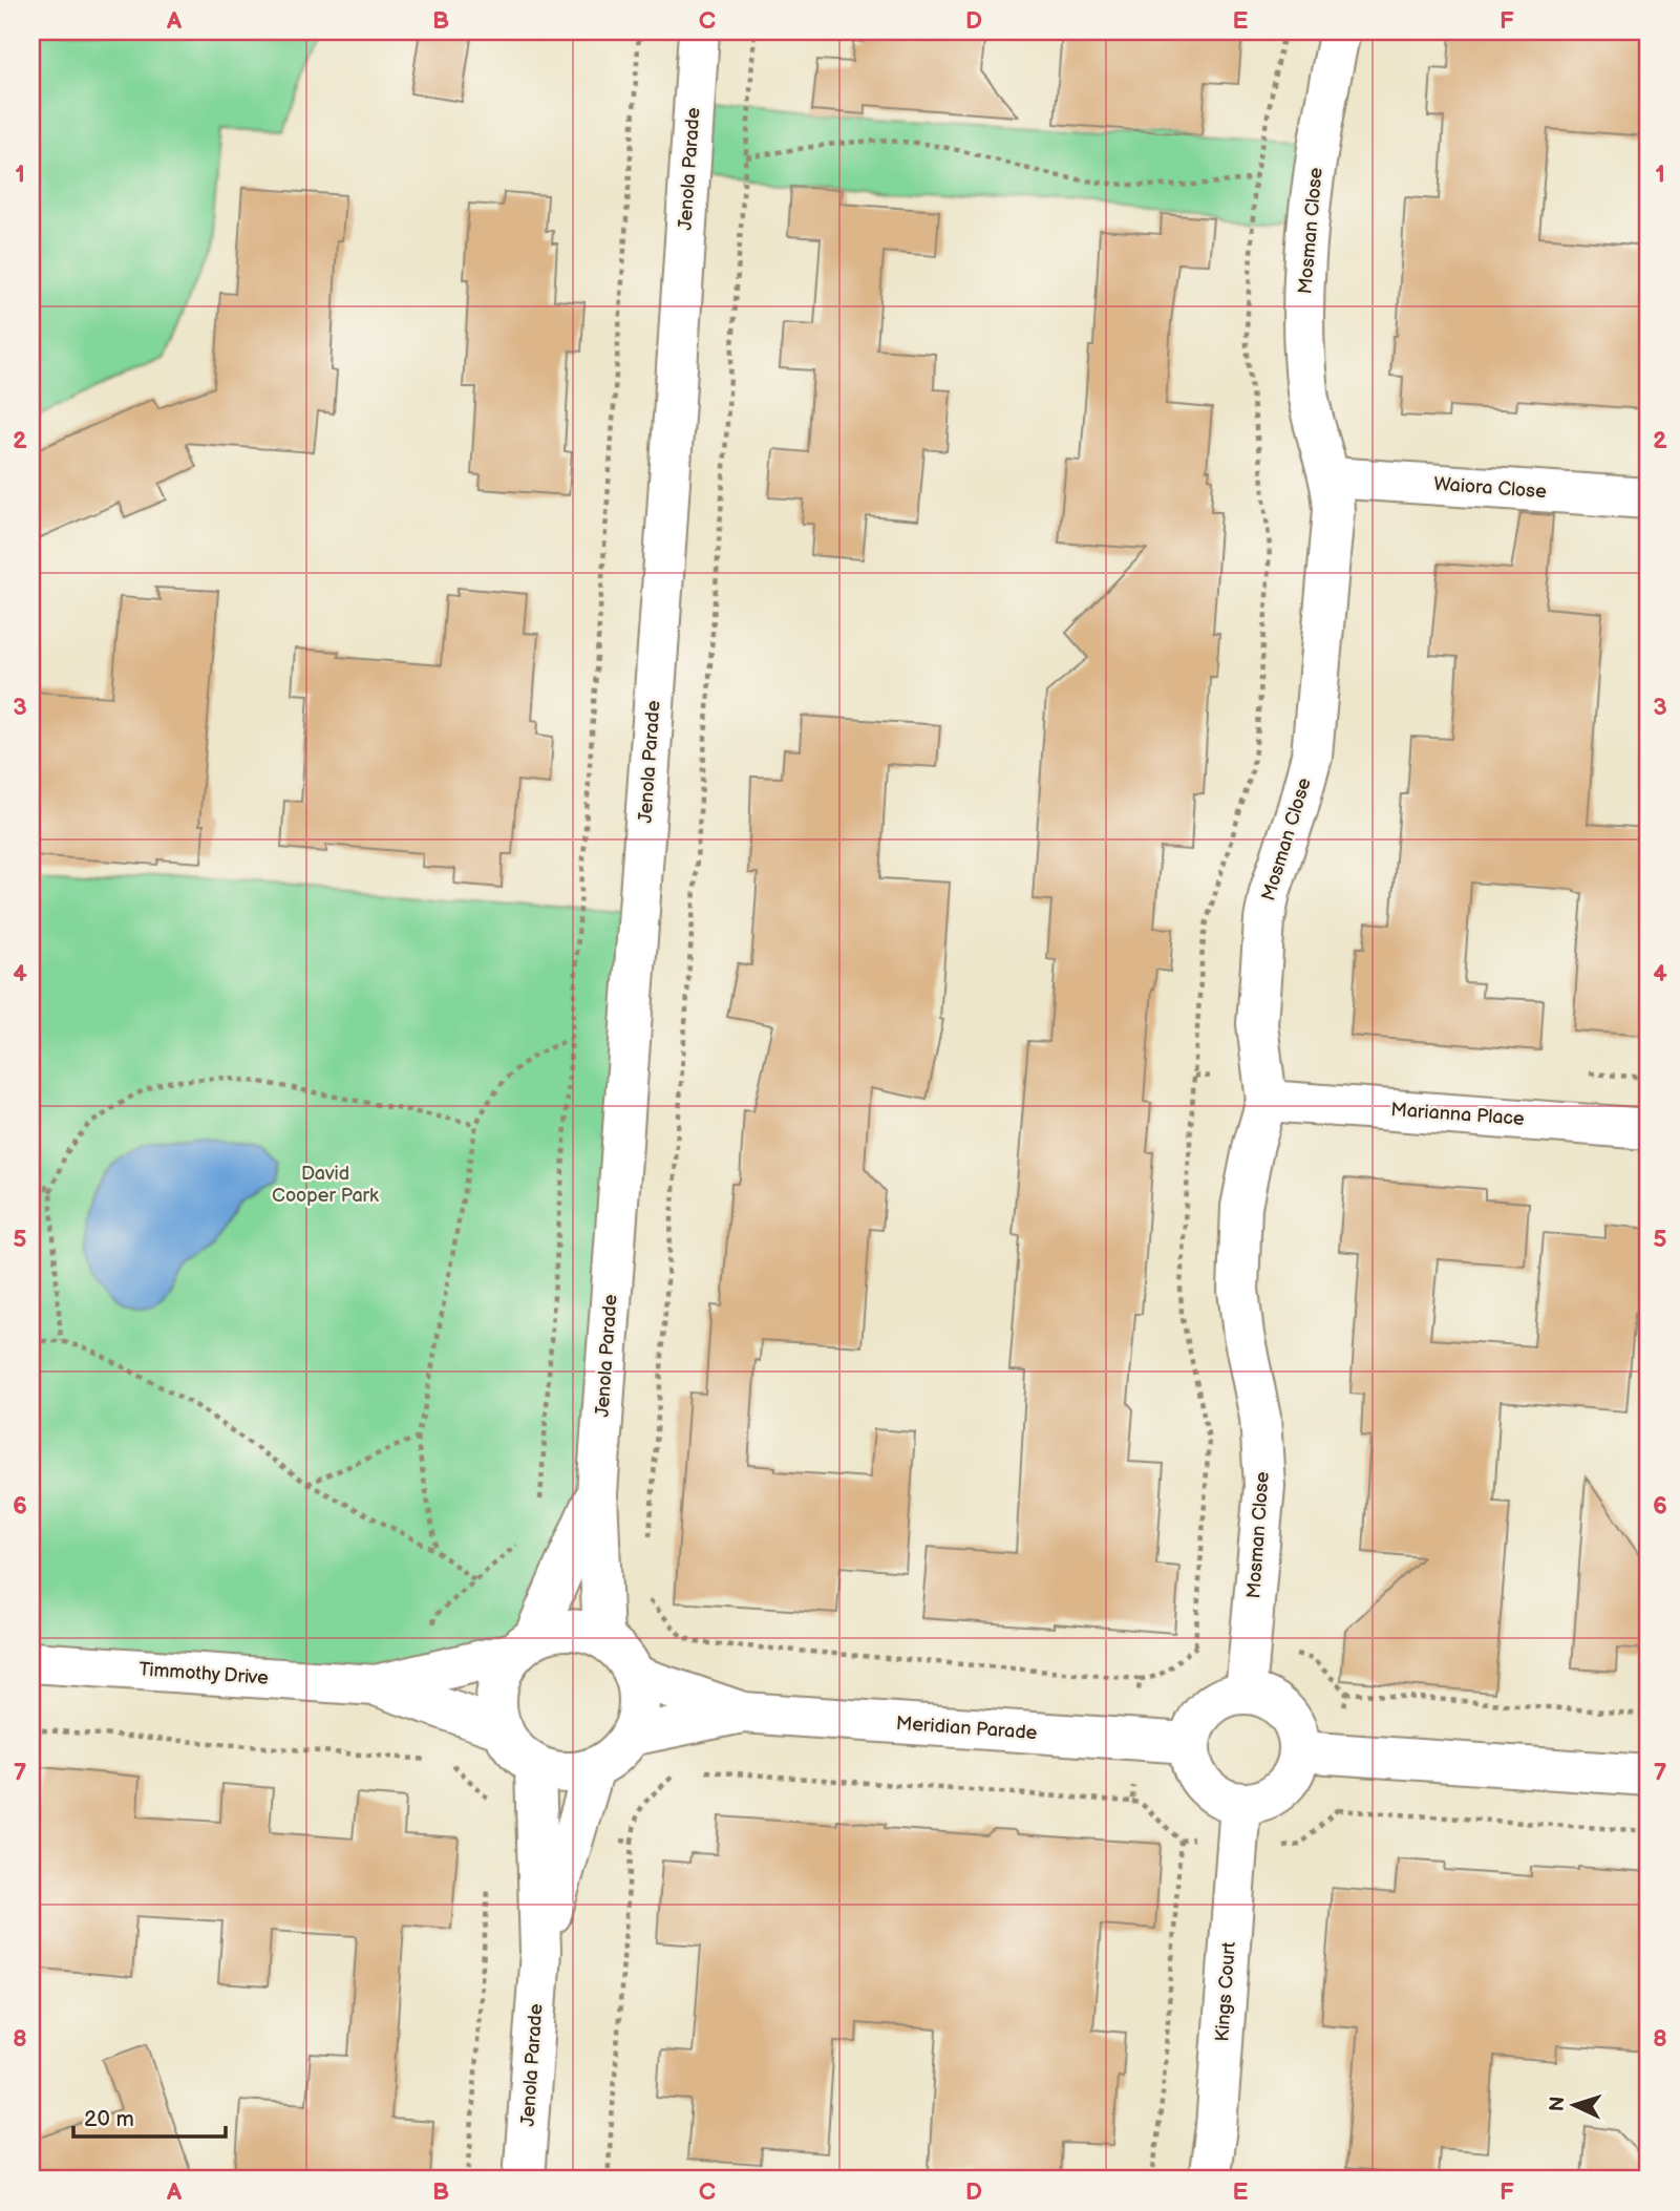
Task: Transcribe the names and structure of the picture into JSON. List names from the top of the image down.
{
  "streets": {
    "street": [
      "Jenola Parade",
      "Mosman Close",
      "Waiora Close",
      "Marianna Place",
      "Timmothy Drive",
      "Meridian Parade",
      "Kings Court"
    ]
  },
  "crossings": [
    ["Jenola Parade", "Timmothy Drive"],
    ["Jenola Parade", "Meridian Parade"],
    ["Mosman Close", "Waiora Close"],
    ["Mosman Close", "Marianna Place"],
    ["Mosman Close", "Meridian Parade"],
    ["Mosman Close", "Kings Court"],
    ["Timmothy Drive", "Meridian Parade"],
    ["Meridian Parade", "Kings Court"]
  ],
  "parks": ["David Cooper Park"],
  "scale_bar": "20 m",
  "north": "left",
  "grid": {
    "columns": [
      "A",
      "B",
      "C",
      "D",
      "E",
      "F"
    ],
    "rows": [
      "1",
      "2",
      "3",
      "4",
      "5",
      "6",
      "7",
      "8"
    ]
  }
}
